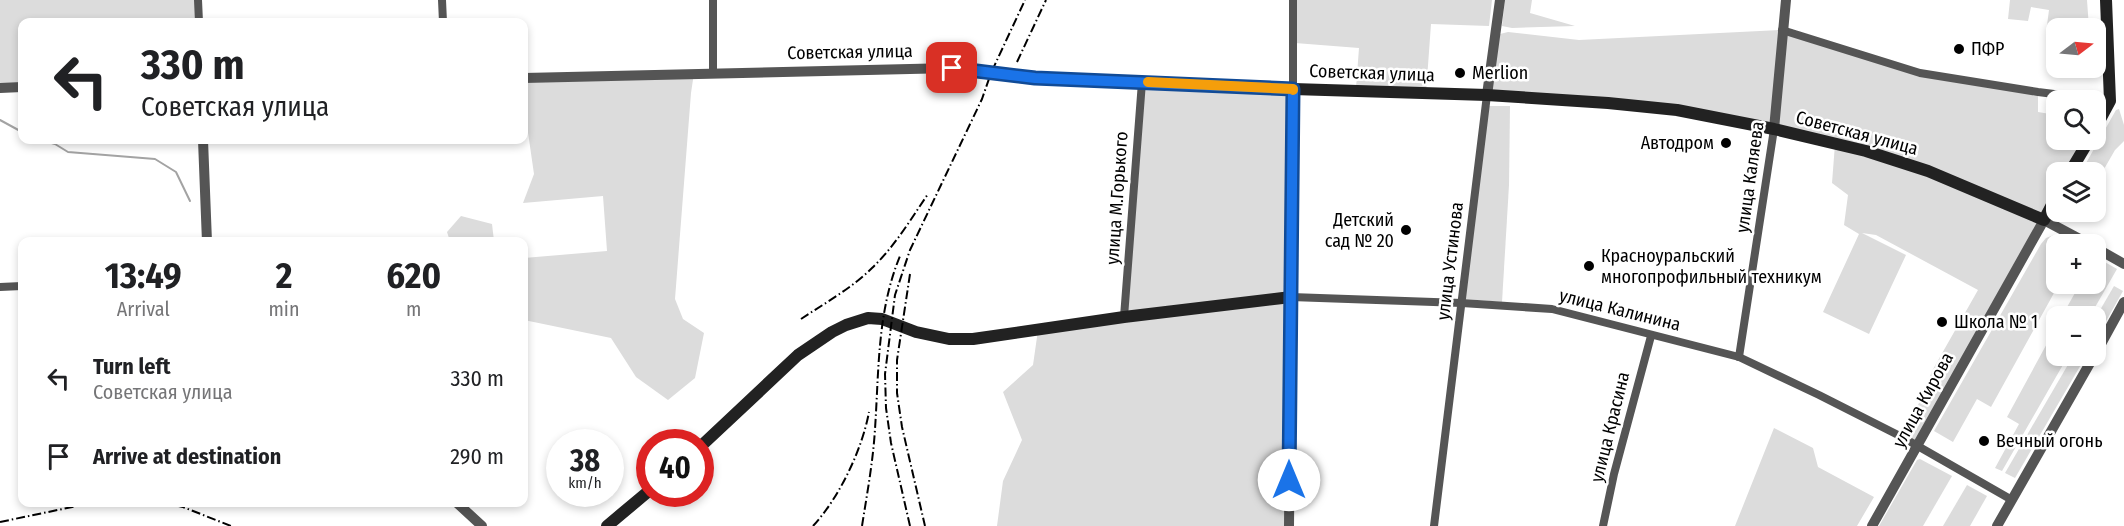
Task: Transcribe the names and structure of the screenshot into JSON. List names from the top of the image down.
{
  "streets": {
    "main road": ["Советская улица", "улица Кирова"],
    "street": [
      "улица Каляева",
      "улица М.Горького",
      "улица Устинова",
      "улица Калинина",
      "улица Красина"
    ]
  },
  "crossings": [
    ["Советская улица", "улица Каляева"],
    ["Советская улица", "улица М.Горького"],
    ["Советская улица", "улица Устинова"],
    ["Советская улица", "улица Кирова"],
    ["улица Каляева", "улица Калинина"],
    ["улица Устинова", "улица Калинина"],
    ["улица Калинина", "улица Кирова"],
    ["улица Калинина", "улица Красина"]
  ],
  "places": [
    "ПФР",
    "Merlion",
    "Автодром",
    "Детский сад № 20",
    "Красноуральский многопрофильный техникум",
    "Школа № 1",
    "Вечный огонь"
  ],
  "north": "right",
  "page": {
    "map_buttons": ["+", "−"],
    "turn": ["330 m", "Советская улица"],
    "eta": [
      "13:49",
      "Arrival",
      "2",
      "min",
      "620",
      "m"
    ],
    "list": [
      {
        "name": "Turn left",
        "note": "Советская улица",
        "value": "330 m"
      },
      {
        "name": "Arrive at destination",
        "value": "290 m"
      }
    ],
    "speed": "38 km/h",
    "limit": "40"
  }
}
